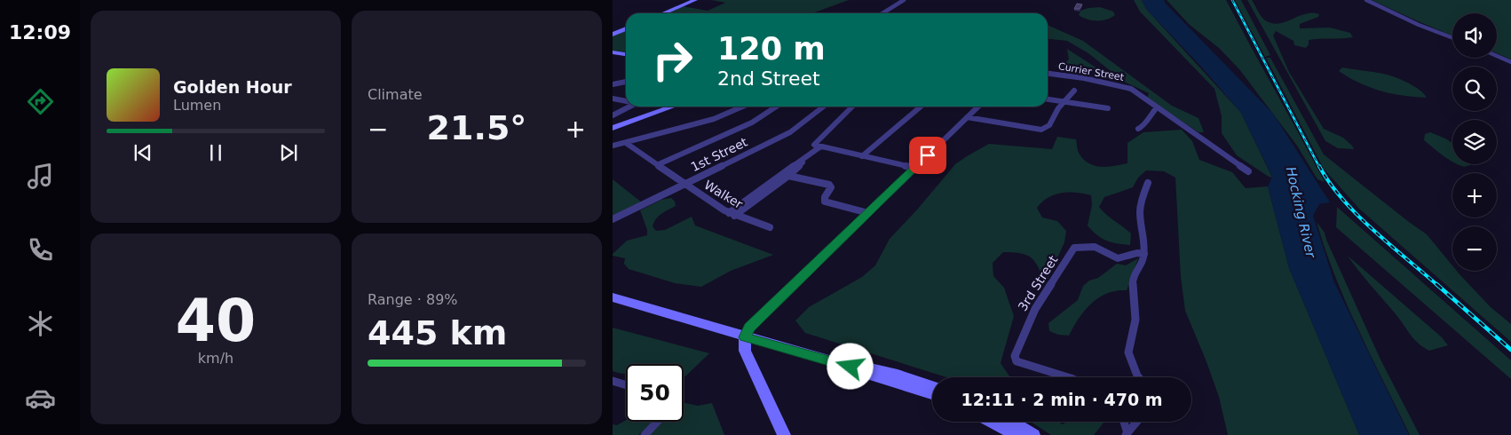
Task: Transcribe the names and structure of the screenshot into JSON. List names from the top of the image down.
{
  "streets": {
    "street": [
      "Currier Street",
      "1st Street",
      "Walker",
      "3rd Street"
    ]
  },
  "crossings": [
    ["1st Street", "Walker"]
  ],
  "water": ["Hocking River"],
  "page": {
    "tabs": "12:09",
    "tile": [
      "Climate",
      ["40", "km/h"],
      ["Range · 89%", "445 km"]
    ],
    "map_buttons": ["+", "−"],
    "turn": ["120 m", "2nd Street"],
    "song": ["Golden Hour", "Lumen"],
    "heat": ["−", "21.5°", "+"],
    "limit": "50",
    "trip": "12:11 · 2 min · 470 m"
  }
}
